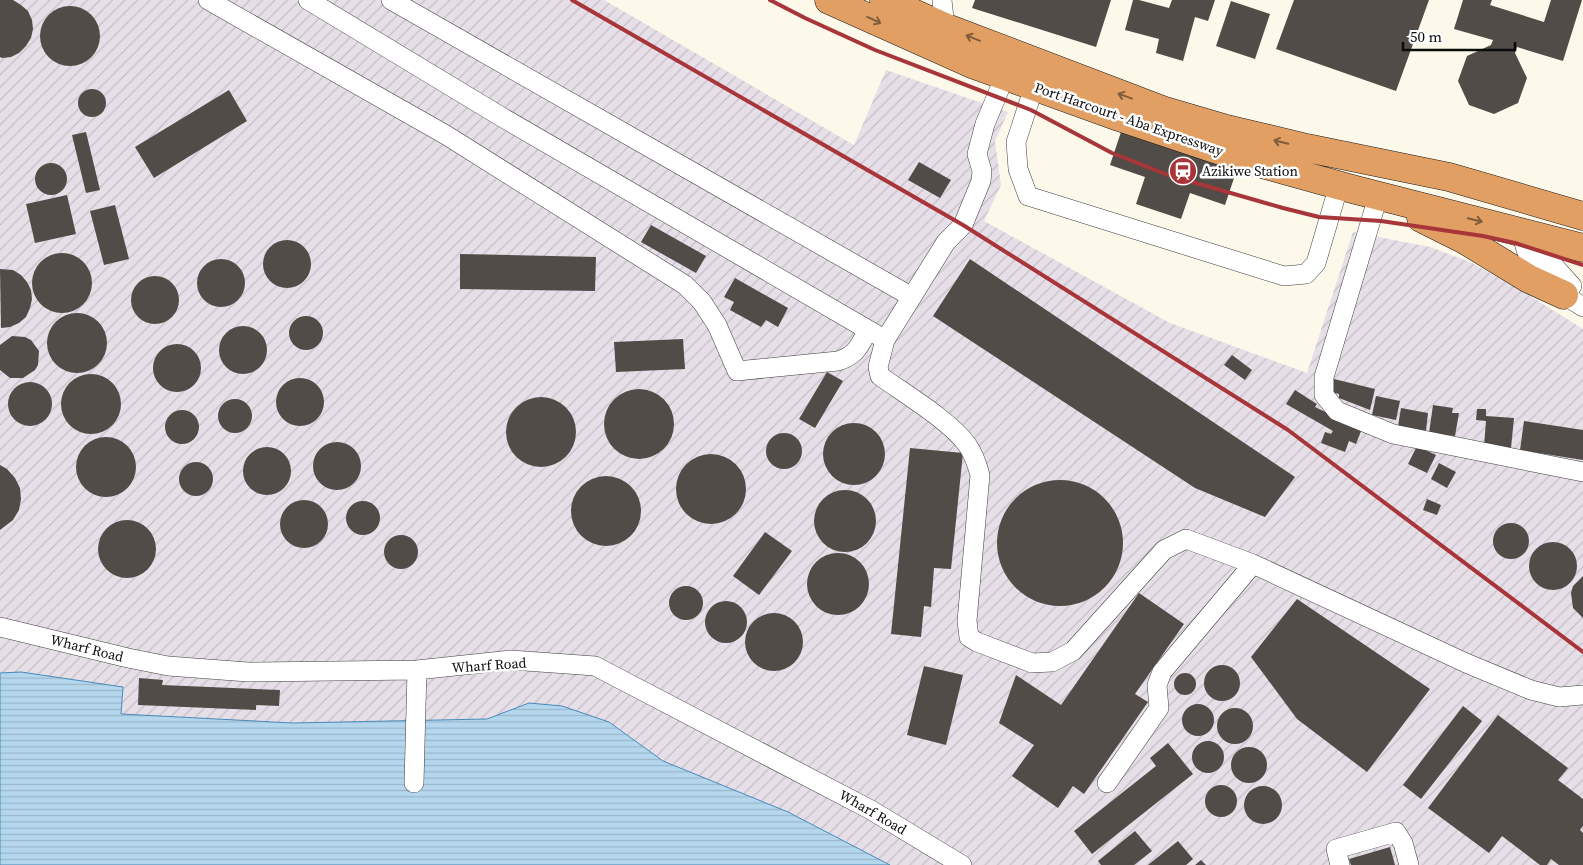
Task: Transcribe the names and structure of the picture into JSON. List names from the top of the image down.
{
  "streets": {
    "highway": ["Port Harcourt - Aba Expressway"],
    "street": ["Wharf Road"]
  },
  "places": {
    "station": ["Azikiwe Station"]
  },
  "scale_bar": "50 m"
}
